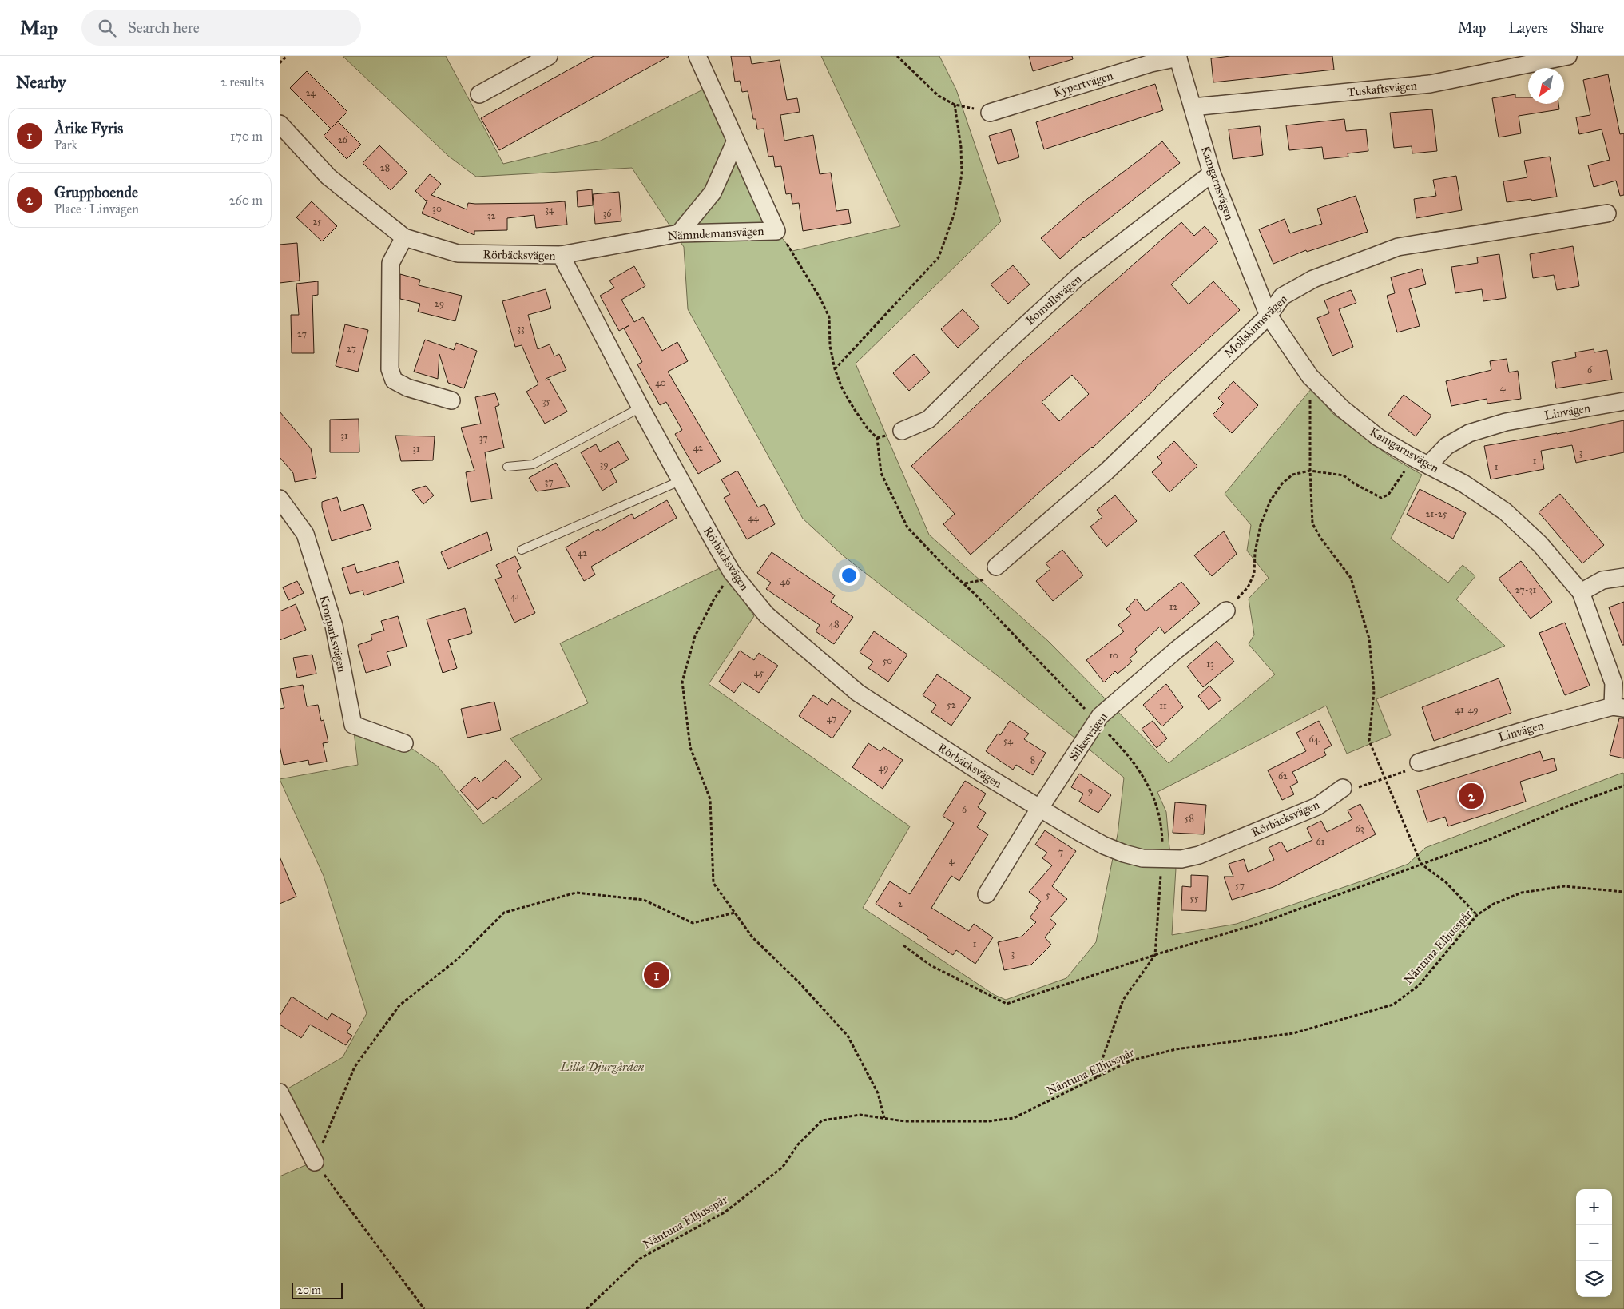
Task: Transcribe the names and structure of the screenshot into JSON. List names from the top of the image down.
{
  "streets": {
    "street": [
      "Kypertvägen",
      "Tuskaftsvägen",
      "Kamgarnsvägen",
      "Nämndemansvägen",
      "Rörbäcksvägen",
      "Bomullsvägen",
      "Mollskinnsvägen",
      "Linvägen",
      "Kronparksvägen",
      "Silkesvägen"
    ],
    "path": ["Nåntuna Elljusspår"]
  },
  "crossings": [
    ["Kypertvägen", "Kamgarnsvägen"],
    ["Tuskaftsvägen", "Kamgarnsvägen"],
    ["Kamgarnsvägen", "Bomullsvägen"],
    ["Kamgarnsvägen", "Mollskinnsvägen"],
    ["Kamgarnsvägen", "Linvägen"],
    ["Nämndemansvägen", "Rörbäcksvägen"],
    ["Rörbäcksvägen", "Silkesvägen"]
  ],
  "parks": ["Lilla Djurgården"],
  "house_numbers": [
    "24",
    "26",
    "28",
    "30",
    "34",
    "36",
    "32",
    "25",
    "29",
    "33",
    "27",
    "27",
    "6",
    "40",
    "4",
    "35",
    "31",
    "37",
    "42",
    "31",
    "3",
    "1",
    "39",
    "1",
    "37",
    "21-25",
    "44",
    "42",
    "46",
    "27-31",
    "41",
    "12",
    "48",
    "10",
    "50",
    "13",
    "45",
    "52",
    "11",
    "41-49",
    "47",
    "64",
    "54",
    "8",
    "49",
    "62",
    "9",
    "6",
    "58",
    "63",
    "61",
    "7",
    "4",
    "57",
    "5",
    "55",
    "2",
    "1",
    "3"
  ],
  "scale_bar": "20 m",
  "north": "bottom left",
  "page": {
    "header": "Map",
    "search": "Search here",
    "nav": ["Map", "Layers", "Share"],
    "heading": ["Nearby", "2 results"],
    "list": [
      {
        "mark": "1",
        "name": "Årike Fyris",
        "note": "Park",
        "value": "170 m"
      },
      {
        "mark": "2",
        "name": "Gruppboende",
        "note": "Place · Linvägen",
        "value": "260 m"
      }
    ],
    "pins": ["2", "1"],
    "map_buttons": ["+", "−"],
    "scale": "20 m"
  }
}
